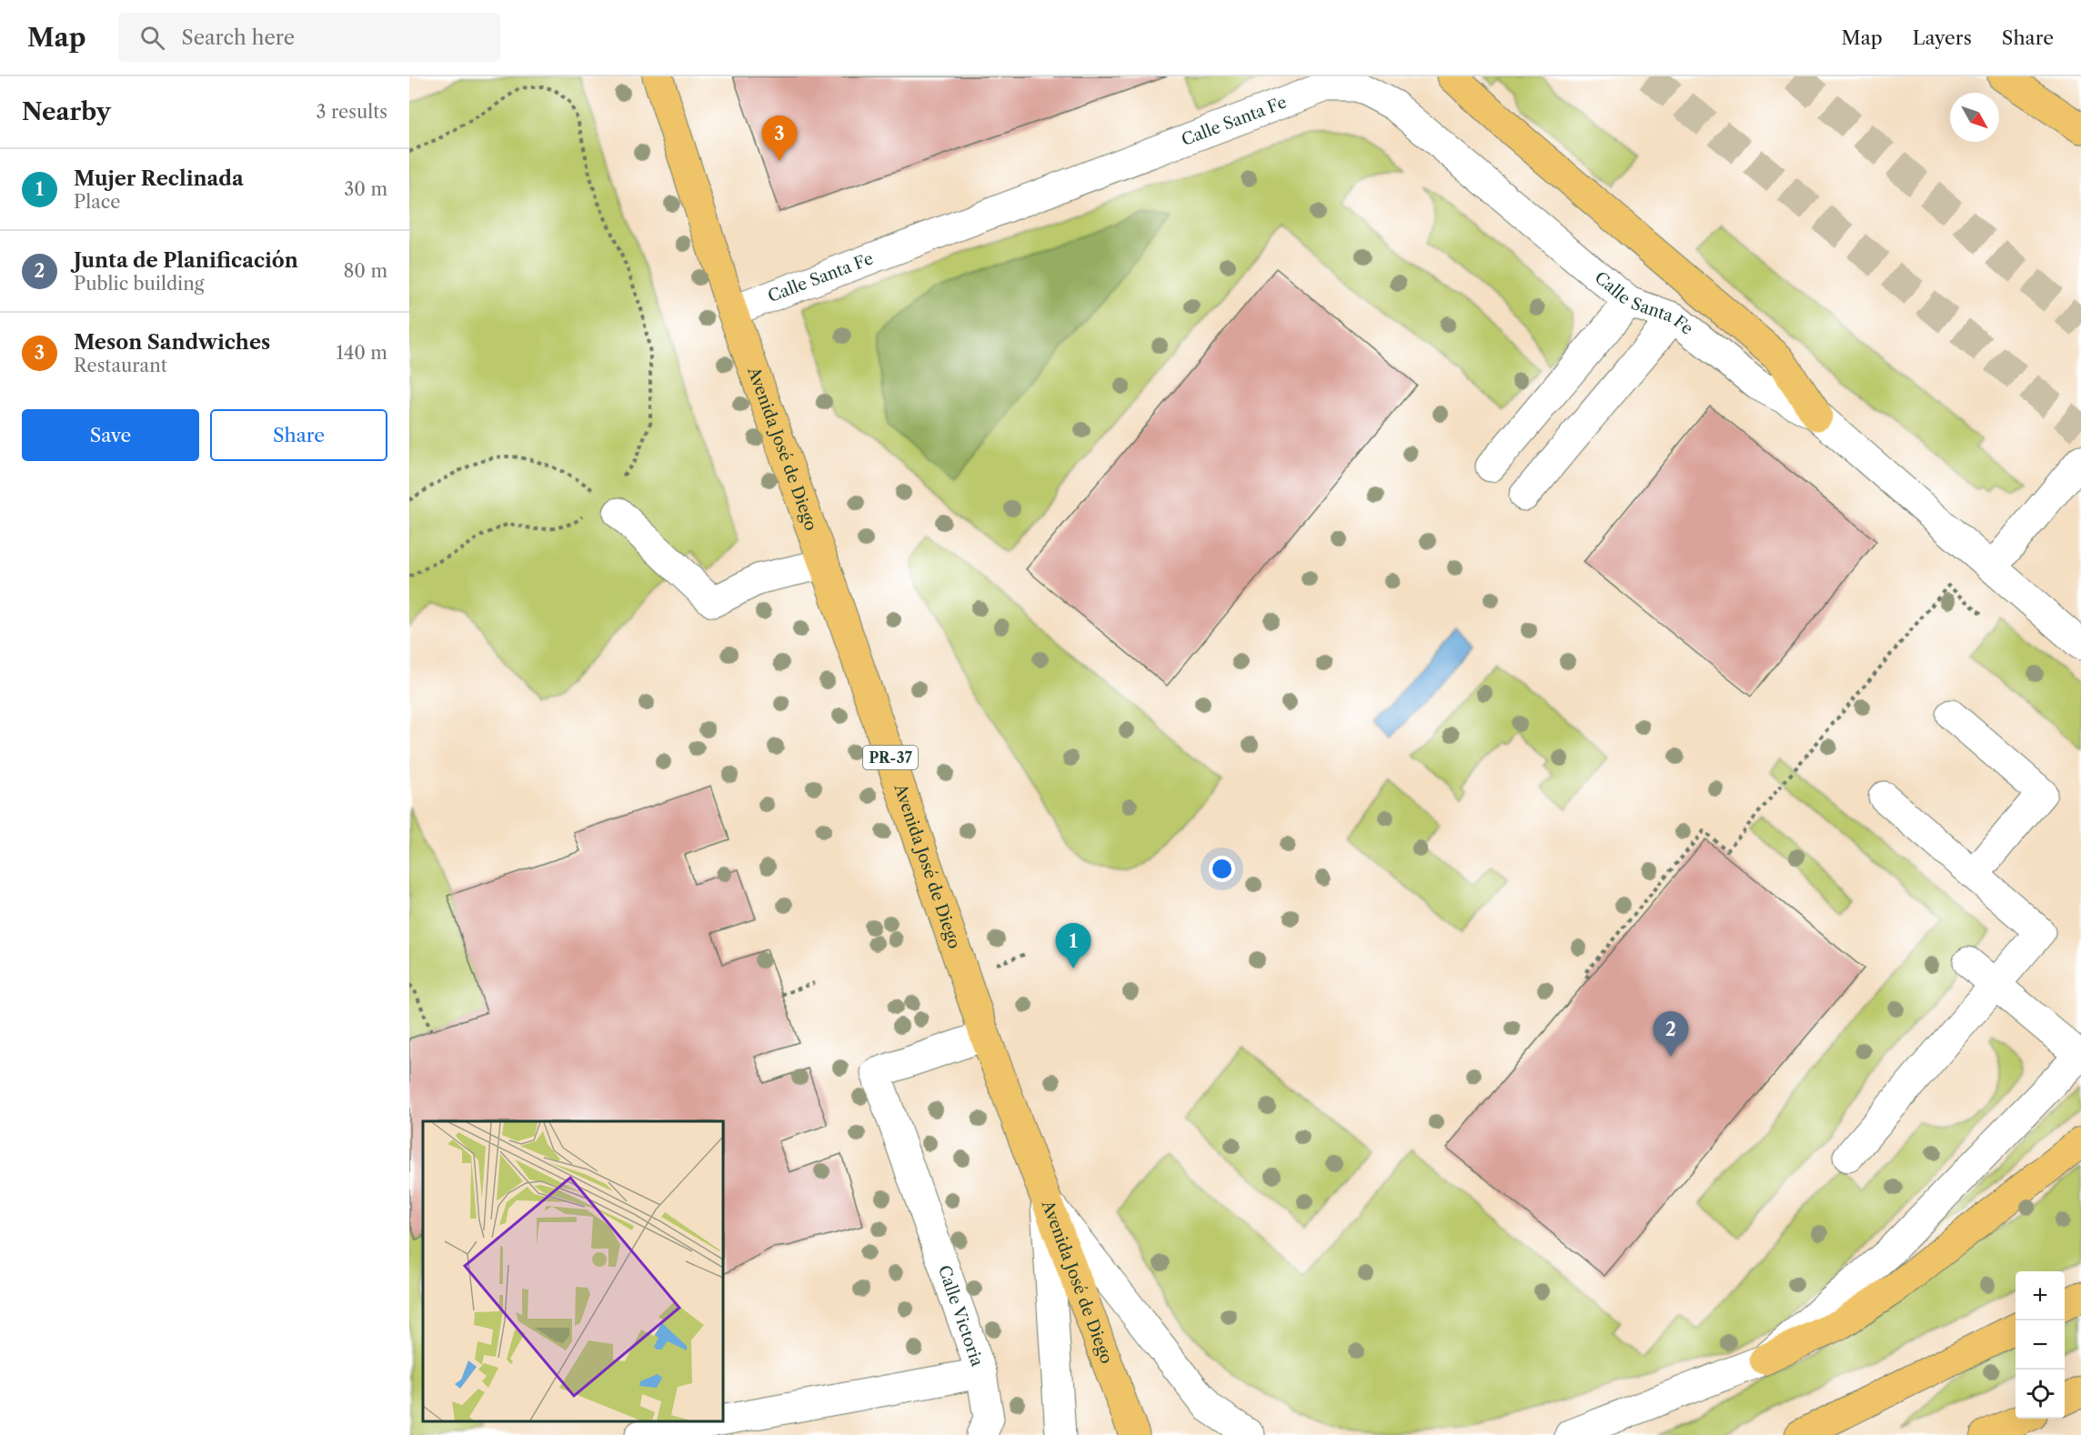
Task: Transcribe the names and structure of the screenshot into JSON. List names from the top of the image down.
{
  "streets": {
    "main road": ["Avenida José de Diego", "PR-37"],
    "street": ["Calle Santa Fe", "Calle Victoria"]
  },
  "crossings": [
    ["Calle Santa Fe", "Avenida José de Diego"],
    ["Avenida José de Diego", "Calle Victoria"]
  ],
  "north": "bottom right",
  "page": {
    "header": "Map",
    "search": "Search here",
    "nav": ["Map", "Layers", "Share"],
    "heading": ["Nearby", "3 results"],
    "pins": ["3", "1", "2"],
    "list": [
      {
        "mark": "1",
        "name": "Mujer Reclinada",
        "note": "Place",
        "value": "30 m"
      },
      {
        "mark": "2",
        "name": "Junta de Planificación",
        "note": "Public building",
        "value": "80 m"
      },
      {
        "mark": "3",
        "name": "Meson Sandwiches",
        "note": "Restaurant",
        "value": "140 m"
      }
    ],
    "buttons": ["Save", "Share"],
    "map_buttons": ["+", "−"]
  }
}
